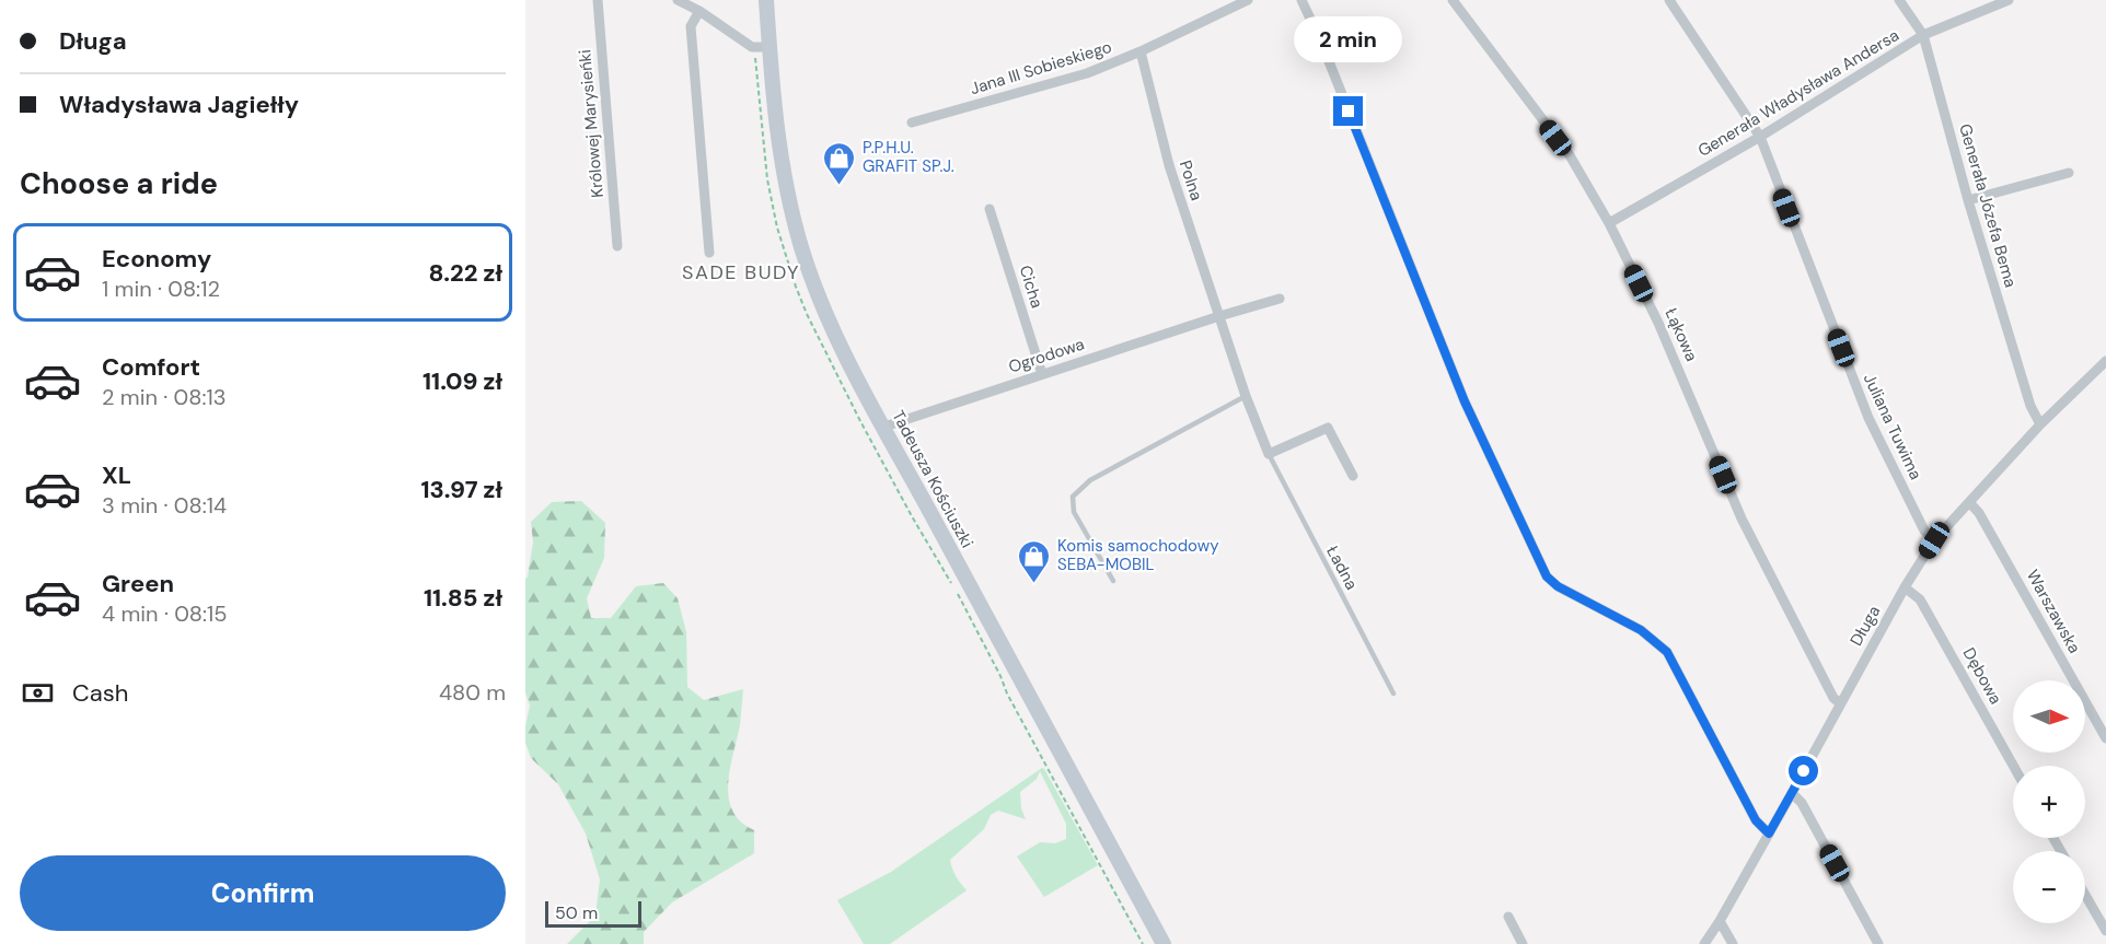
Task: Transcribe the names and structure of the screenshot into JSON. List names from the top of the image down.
{
  "streets": {
    "main road": ["Tadeusza Kościuszki"],
    "street": [
      "Jana III Sobieskiego",
      "Generała Władysława Andersa",
      "Królowej Marysieńki",
      "Polna",
      "Generała Józefa Bema",
      "Cicha",
      "Łąkowa",
      "Ogrodowa",
      "Juliana Tuwima",
      "Warszawska",
      "Długa",
      "Dębowa"
    ],
    "lane": ["Ładna"]
  },
  "crossings": [
    ["Jana III Sobieskiego", "Polna"],
    ["Generała Władysława Andersa", "Generała Józefa Bema"],
    ["Generała Władysława Andersa", "Łąkowa"],
    ["Generała Władysława Andersa", "Juliana Tuwima"],
    ["Polna", "Ogrodowa"],
    ["Polna", "Ładna"],
    ["Generała Józefa Bema", "Długa"],
    ["Cicha", "Ogrodowa"],
    ["Łąkowa", "Długa"],
    ["Ogrodowa", "Tadeusza Kościuszki"],
    ["Juliana Tuwima", "Długa"],
    ["Warszawska", "Długa"],
    ["Długa", "Dębowa"]
  ],
  "districts": ["SADE BUDY"],
  "places": {
    "shop": ["P.P.H.U. GRAFIT SP.J.", "Komis samochodowy SEBA-MOBIL"]
  },
  "scale_bar": "50 m",
  "north": "right",
  "page": {
    "banner": ["Długa", "Władysława Jagiełły"],
    "bubble": "2 min",
    "heading": "Choose a ride",
    "list": [
      {
        "name": "Economy",
        "note": "1 min · 08:12",
        "value": "8.22 zł"
      },
      {
        "name": "Comfort",
        "note": "2 min · 08:13",
        "value": "11.09 zł"
      },
      {
        "name": "XL",
        "note": "3 min · 08:14",
        "value": "13.97 zł"
      },
      {
        "name": "Green",
        "note": "4 min · 08:15",
        "value": "11.85 zł"
      }
    ],
    "pay": ["Cash", "480 m"],
    "map_buttons": ["+", "−"],
    "buttons": "Confirm",
    "scale": "50 m"
  }
}
